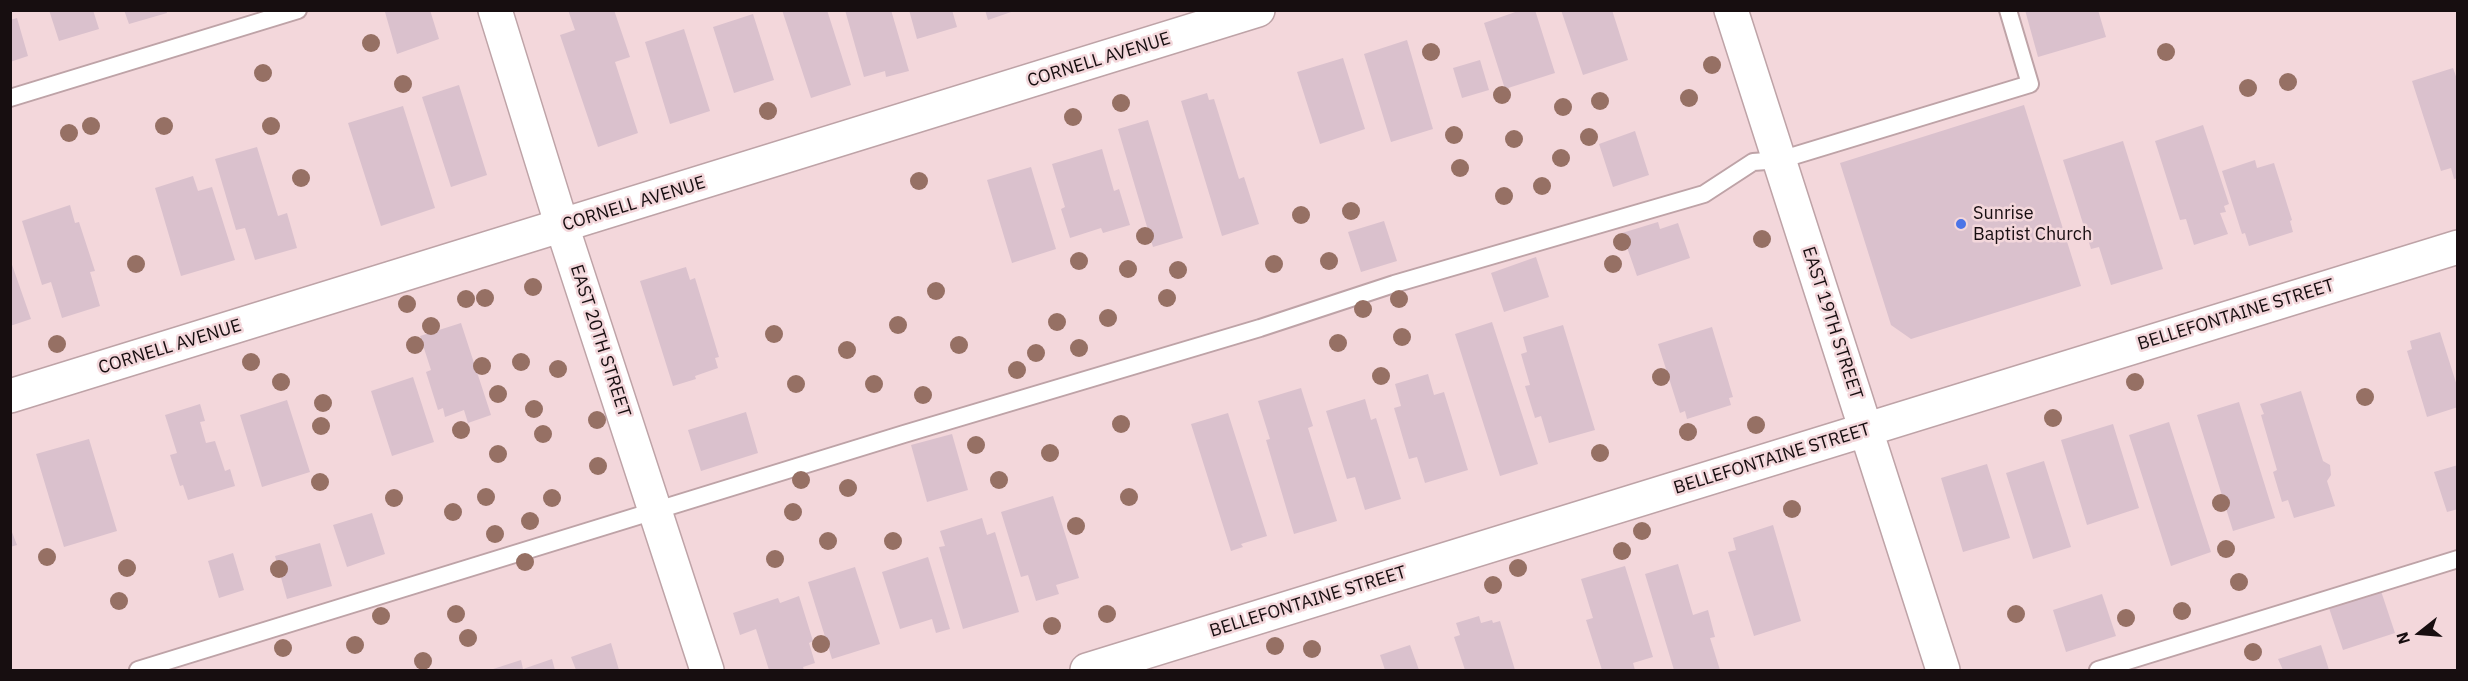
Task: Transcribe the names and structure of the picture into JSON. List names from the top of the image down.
{
  "streets": {
    "street": [
      "CORNELL AVENUE",
      "BELLEFONTAINE STREET",
      "EAST 19TH STREET",
      "EAST 20TH STREET"
    ]
  },
  "crossings": [
    ["CORNELL AVENUE", "EAST 20TH STREET"],
    ["BELLEFONTAINE STREET", "EAST 19TH STREET"]
  ],
  "places": ["Sunrise Baptist Church"],
  "north": "left"
}
